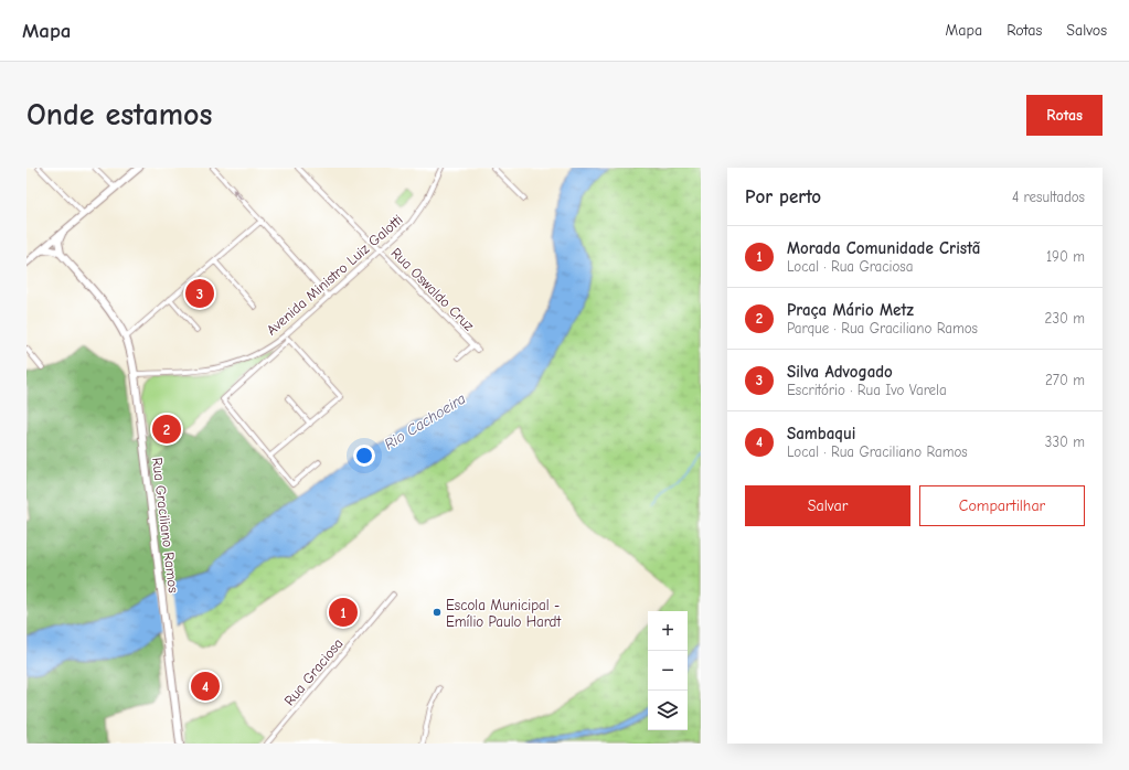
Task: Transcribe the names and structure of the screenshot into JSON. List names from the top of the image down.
{
  "streets": {
    "main road": ["Rua Graciliano Ramos"],
    "street": ["Avenida Ministro Luiz Galotti", "Rua Oswaldo Cruz", "Rua Graciosa"]
  },
  "crossings": [
    ["Avenida Ministro Luiz Galotti", "Rua Oswaldo Cruz"],
    ["Avenida Ministro Luiz Galotti", "Rua Graciliano Ramos"]
  ],
  "water": ["Rio Cachoeira"],
  "places": ["Escola Municipal - Emílio Paulo Hardt"],
  "page": {
    "header": "Mapa",
    "nav": ["Mapa", "Rotas", "Salvos"],
    "buttons": [
      "Rotas",
      ["Salvar", "Compartilhar"]
    ],
    "title": "Onde estamos",
    "heading": ["Por perto", "4 resultados"],
    "list": [
      {
        "mark": "1",
        "name": "Morada Comunidade Cristã",
        "note": "Local · Rua Graciosa",
        "value": "190 m"
      },
      {
        "mark": "2",
        "name": "Praça Mário Metz",
        "note": "Parque · Rua Graciliano Ramos",
        "value": "230 m"
      },
      {
        "mark": "3",
        "name": "Silva Advogado",
        "note": "Escritório · Rua Ivo Varela",
        "value": "270 m"
      },
      {
        "mark": "4",
        "name": "Sambaqui",
        "note": "Local · Rua Graciliano Ramos",
        "value": "330 m"
      }
    ],
    "pins": [
      "3",
      "2",
      "1",
      "4"
    ],
    "map_buttons": ["+", "−"]
  }
}
